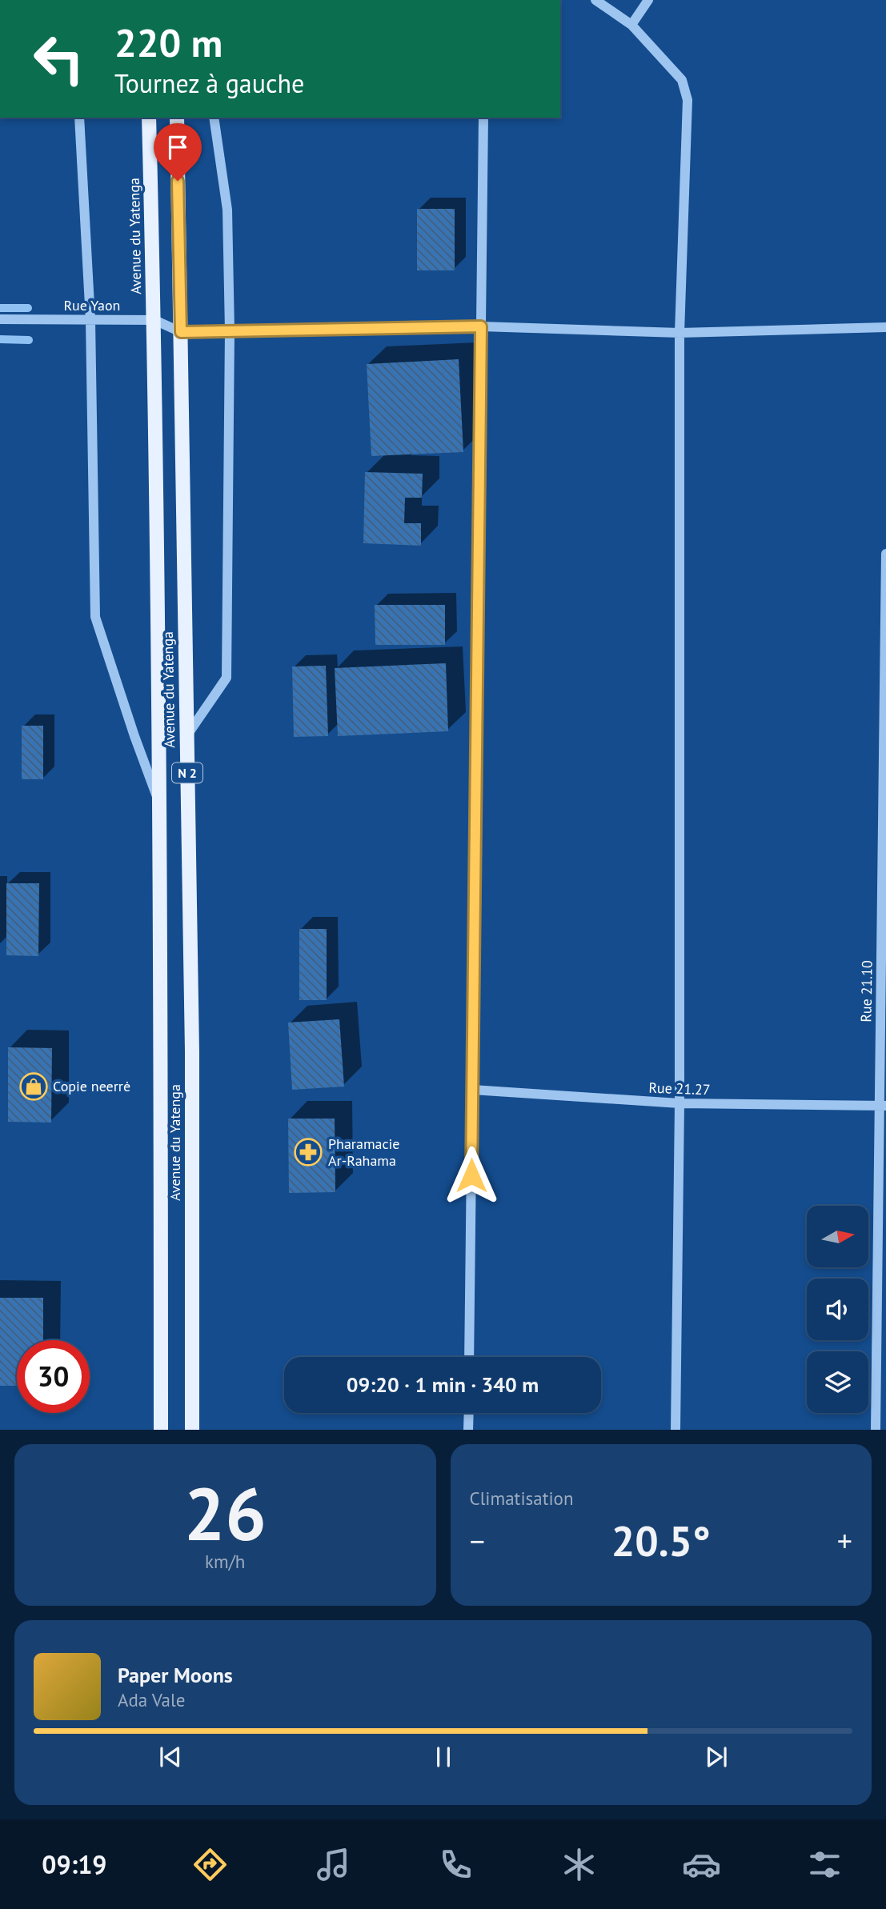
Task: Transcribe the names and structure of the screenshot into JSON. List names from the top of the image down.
{
  "streets": {
    "main road": ["Avenue du Yatenga", "N 2"],
    "street": ["Rue Yaon", "Rue 21.10", "Rue 21.27"]
  },
  "crossings": [
    ["Avenue du Yatenga", "Rue Yaon"],
    ["Rue 21.10", "Rue 21.27"]
  ],
  "places": {
    "shop": ["Copie neerrė"],
    "pharmacy": ["Pharamacie Ar-Rahama"]
  },
  "north": "right",
  "page": {
    "turn": ["220 m", "Tournez à gauche"],
    "limit": "30",
    "trip": "09:20 · 1 min · 340 m",
    "tile": [
      ["26", "km/h"],
      "Climatisation"
    ],
    "heat": ["−", "20.5°", "+"],
    "song": ["Paper Moons", "Ada Vale"],
    "tabs": "09:19"
  }
}
